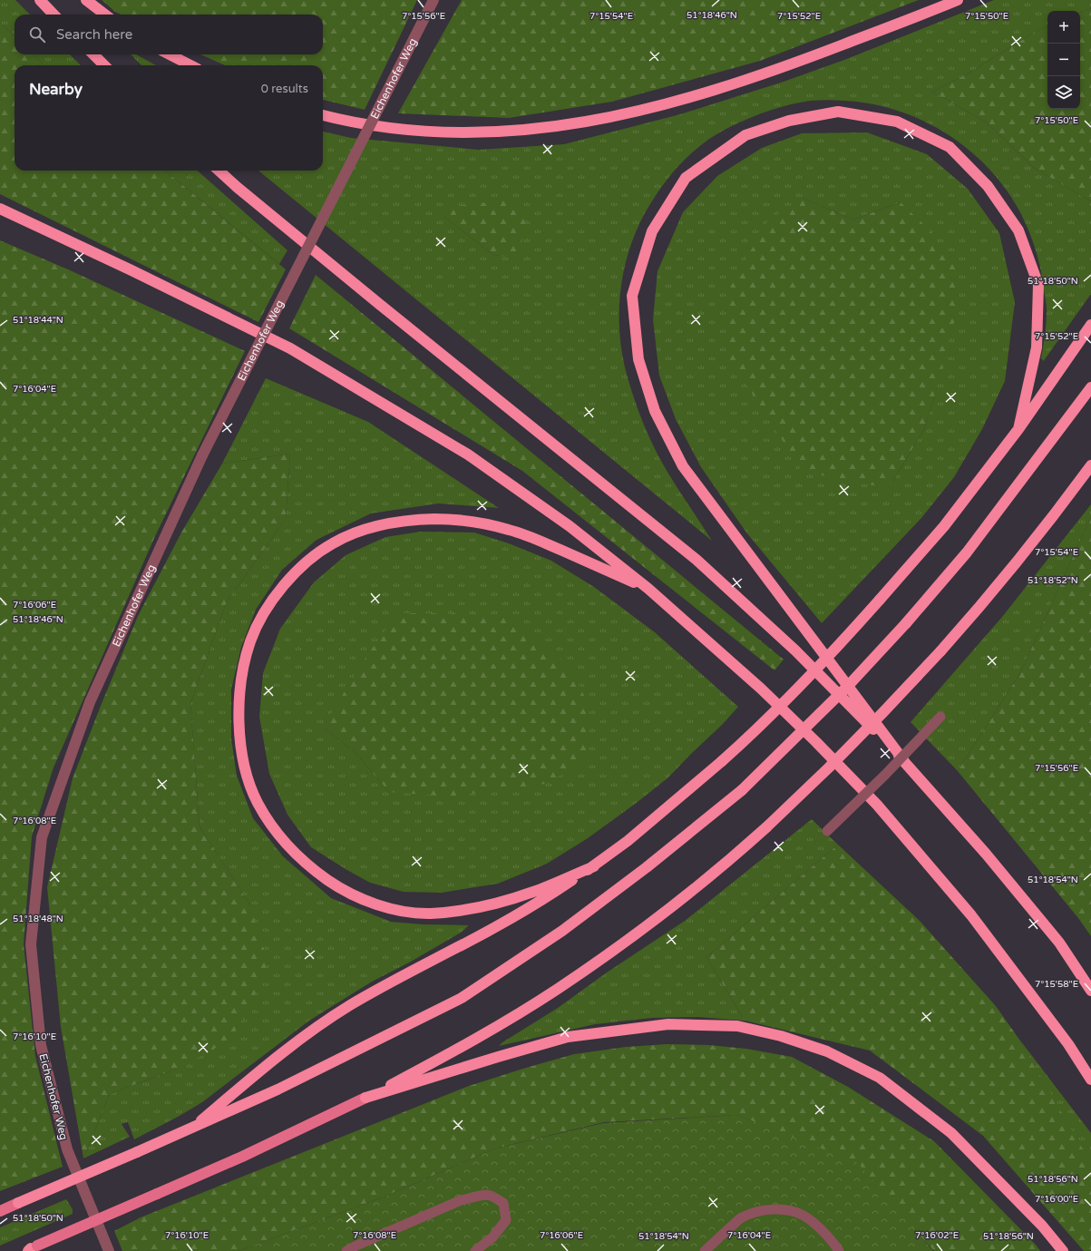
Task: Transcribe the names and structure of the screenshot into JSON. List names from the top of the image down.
{
  "streets": {
    "street": ["Eichenhofer Weg"]
  },
  "page": {
    "map_buttons": ["+", "−"],
    "search": "Search here",
    "heading": ["Nearby", "0 results"]
  },
  "coordinates": [
    "51°18'46\"N",
    "7°15'56\"E",
    "7°15'54\"E",
    "7°15'52\"E",
    "7°15'50\"E",
    "51°18'50\"N",
    "51°18'44\"N",
    "7°16'04\"E",
    "51°18'52\"N",
    "7°16'06\"E",
    "7°16'08\"E",
    "51°18'54\"N",
    "51°18'48\"N",
    "7°15'58\"E",
    "7°16'10\"E",
    "51°18'56\"N",
    "7°16'00\"E",
    "7°16'02\"E"
  ]
}
